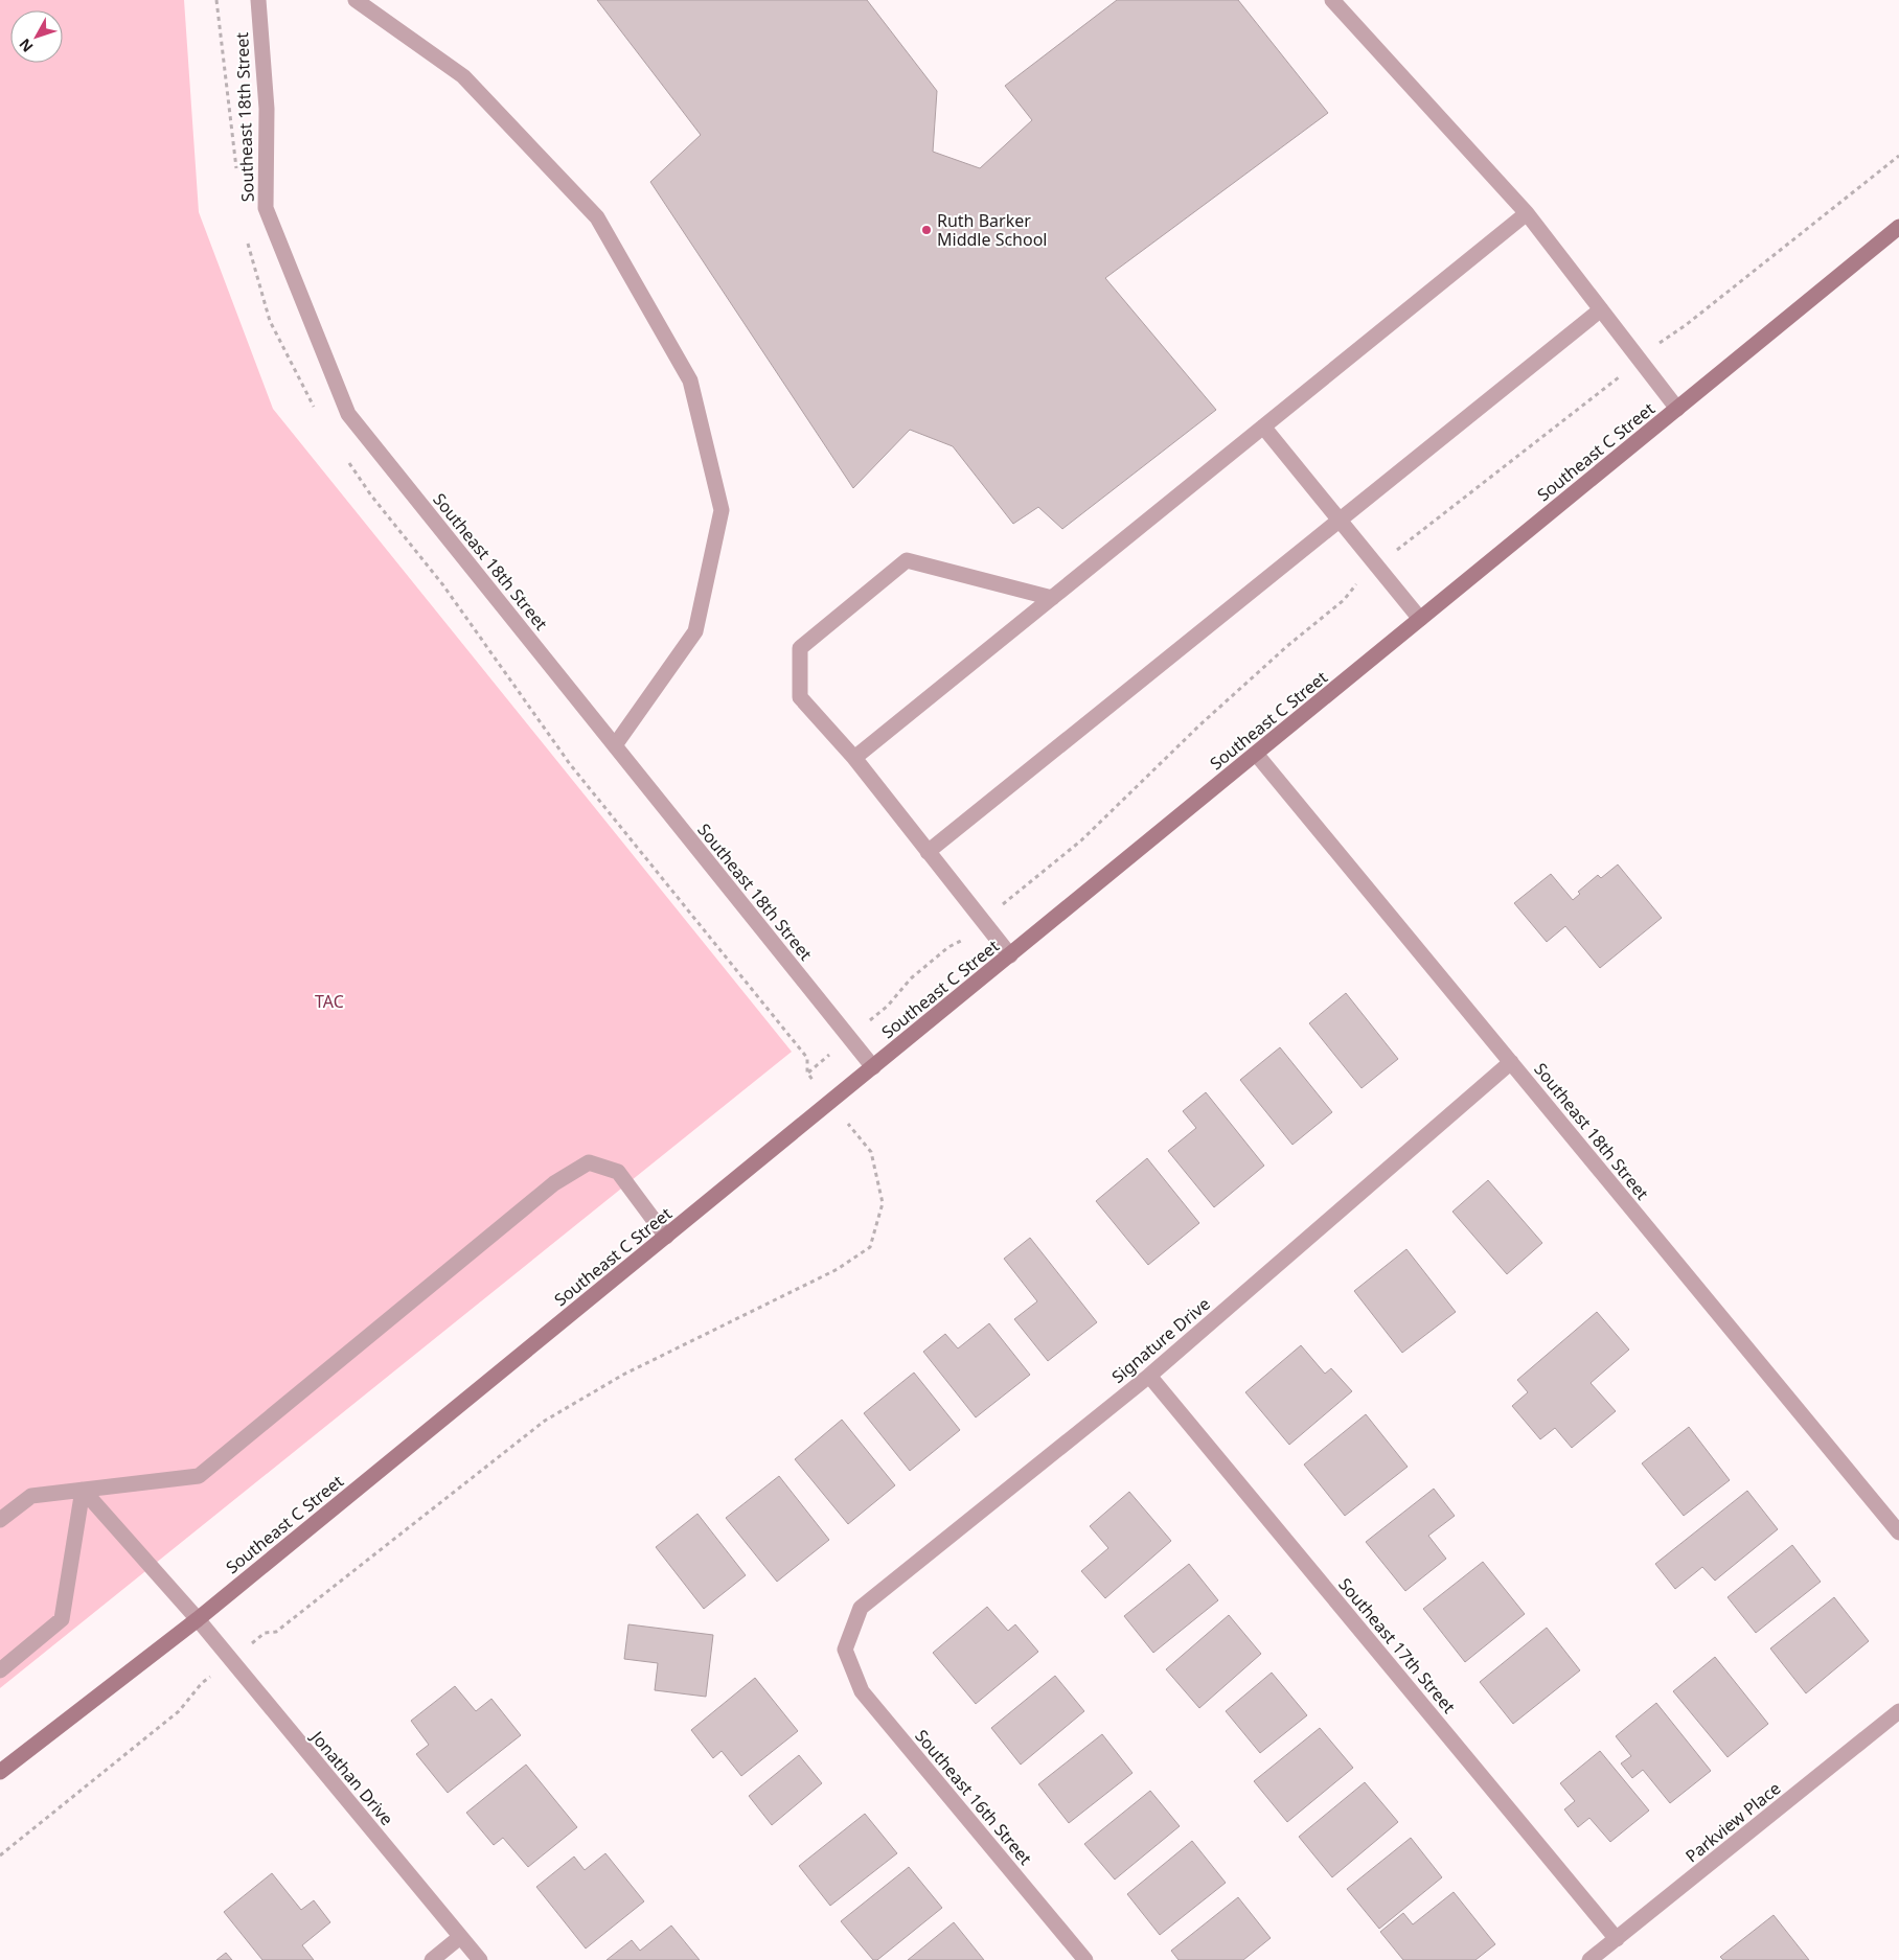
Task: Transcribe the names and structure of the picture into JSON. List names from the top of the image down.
{
  "streets": {
    "street": [
      "Southeast 18th Street",
      "Southeast C Street",
      "Signature Drive",
      "Southeast 17th Street",
      "Jonathan Drive",
      "Southeast 16th Street",
      "Parkview Place"
    ]
  },
  "crossings": [
    ["Southeast 18th Street", "Southeast C Street"],
    ["Southeast 18th Street", "Signature Drive"],
    ["Southeast C Street", "Jonathan Drive"],
    ["Signature Drive", "Southeast 17th Street"],
    ["Signature Drive", "Southeast 16th Street"],
    ["Southeast 17th Street", "Parkview Place"]
  ],
  "parks": ["TAC"],
  "places": ["Ruth Barker Middle School"],
  "north": "bottom left"
}
